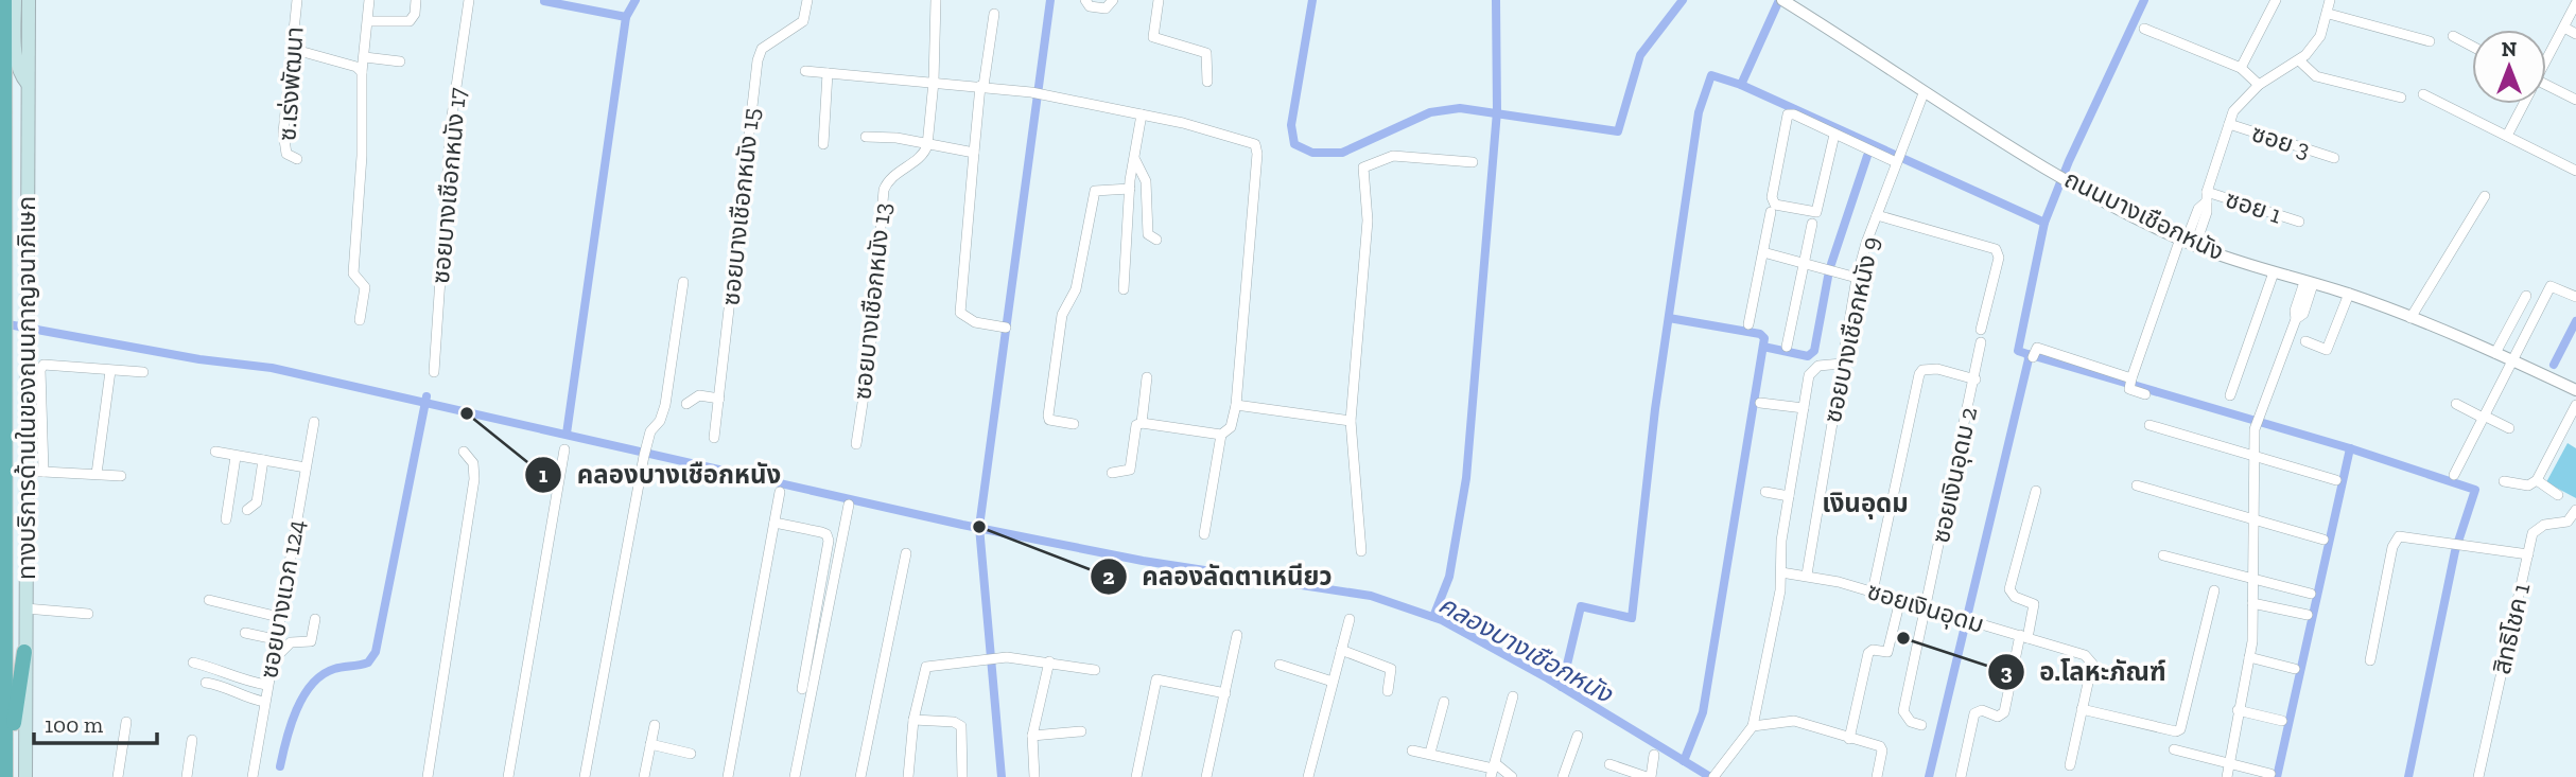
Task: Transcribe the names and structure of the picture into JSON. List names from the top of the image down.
{
  "streets": {
    "main road": ["ทางบริการด้านในของถนนกาญจนาภิเษก"],
    "street": [
      "ซ.เร่งพัฒนา",
      "ซอย 3",
      "ซอยบางเชือกหนัง 17",
      "ซอยบางเชือกหนัง 15",
      "ซอย 1",
      "ถนนบางเชือกหนัง",
      "ซอยบางเชือกหนัง 13",
      "ซอยบางเชือกหนัง 9",
      "ซอยเงินอุดม 2",
      "ซอยบางแวก 124",
      "ซอยเงินอุดม",
      "สิทธิโชค 1"
    ]
  },
  "crossings": [
    ["ถนนบางเชือกหนัง", "ซอยบางเชือกหนัง 9"],
    ["ซอยบางเชือกหนัง 9", "ซอยเงินอุดม"],
    ["ซอยเงินอุดม 2", "ซอยเงินอุดม"]
  ],
  "districts": ["เงินอุดม"],
  "water": ["คลองบางเชือกหนัง"],
  "places": ["คลองบางเชือกหนัง", "คลองลัดตาเหนียว", "อ.โลหะภัณฑ์"],
  "scale_bar": "100 m",
  "north": "top"
}
